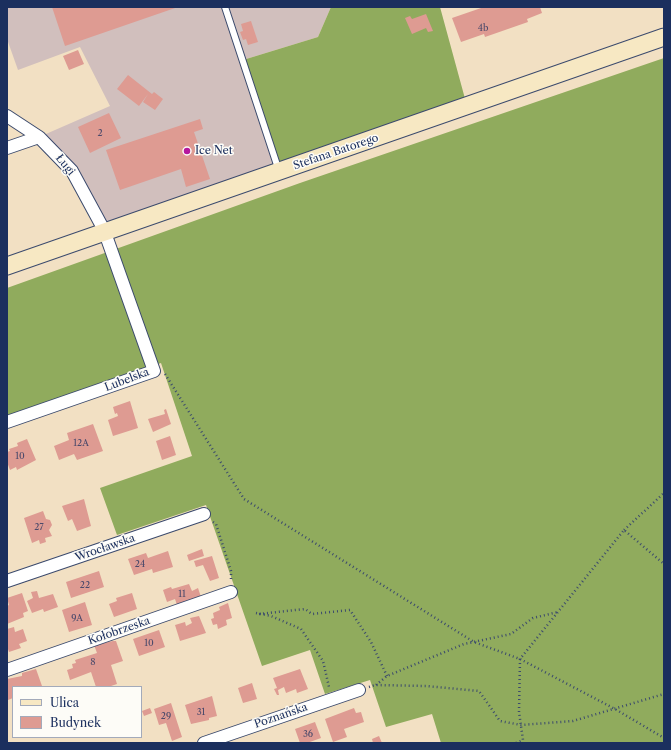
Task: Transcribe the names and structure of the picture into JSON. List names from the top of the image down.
{
  "streets": {
    "street": [
      "Stefana Batorego",
      "Ługi",
      "Lubelska",
      "Wrocławska",
      "Kołobrzeska",
      "Poznańska"
    ]
  },
  "crossings": [
    ["Stefana Batorego", "Ługi"],
    ["Stefana Batorego", "Lubelska"],
    ["Ługi", "Lubelska"]
  ],
  "places": ["Ice Net"],
  "house_numbers": [
    "4b",
    "2",
    "12A",
    "10",
    "27",
    "24",
    "22",
    "11",
    "9A",
    "10",
    "8",
    "31",
    "29",
    "36"
  ],
  "legend": ["Ulica", "Budynek"]
}
